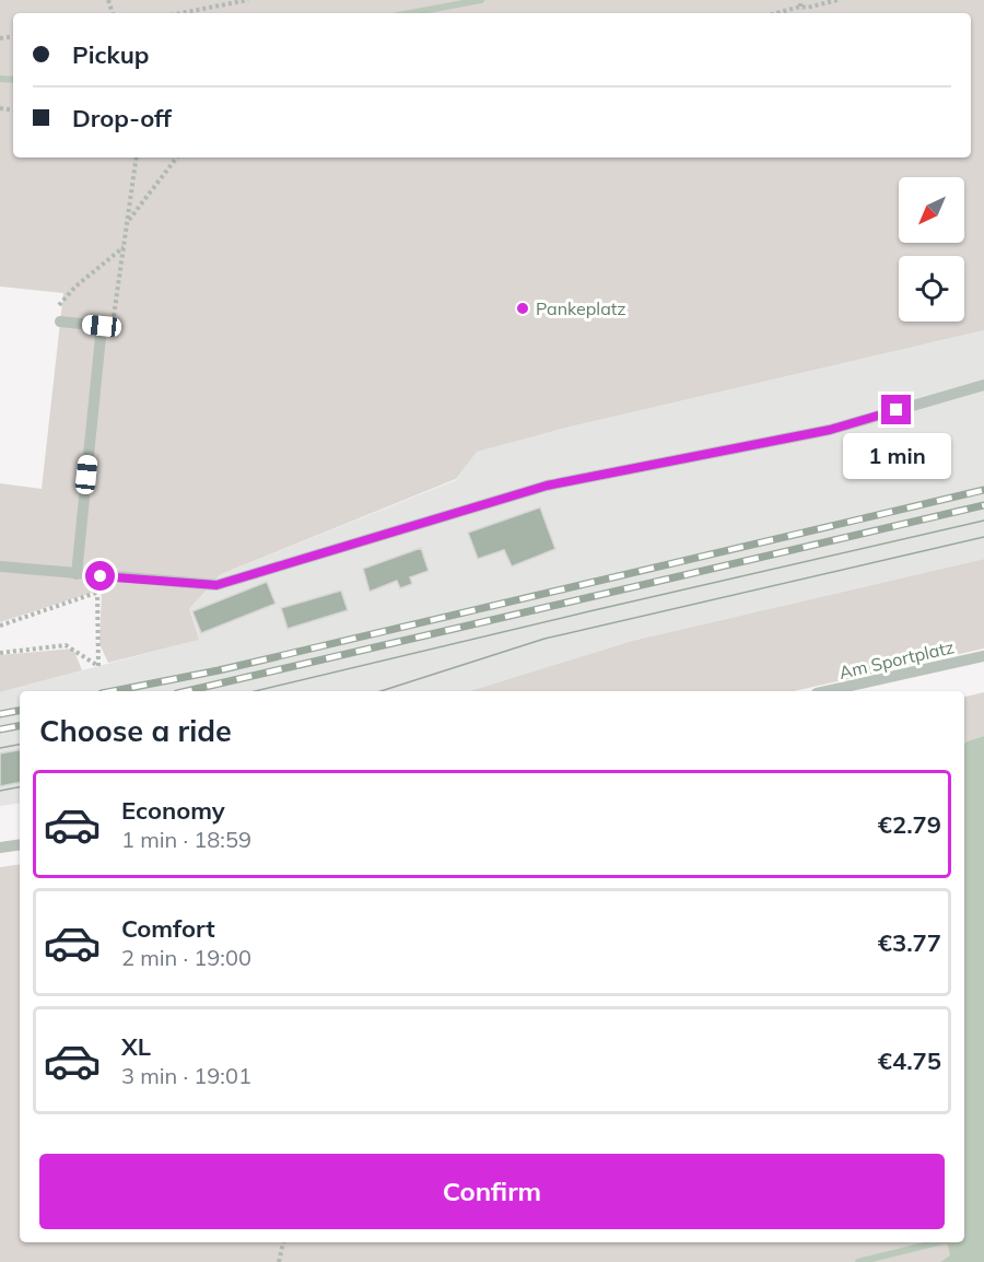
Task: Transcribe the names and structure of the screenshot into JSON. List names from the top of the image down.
{
  "streets": {
    "street": ["Am Sportplatz"]
  },
  "places": ["Pankeplatz"],
  "north": "bottom left",
  "page": {
    "banner": ["Pickup", "Drop-off"],
    "bubble": "1 min",
    "heading": "Choose a ride",
    "list": [
      {
        "name": "Economy",
        "note": "1 min · 18:59",
        "value": "€2.79"
      },
      {
        "name": "Comfort",
        "note": "2 min · 19:00",
        "value": "€3.77"
      },
      {
        "name": "XL",
        "note": "3 min · 19:01",
        "value": "€4.75"
      }
    ],
    "buttons": "Confirm"
  }
}
